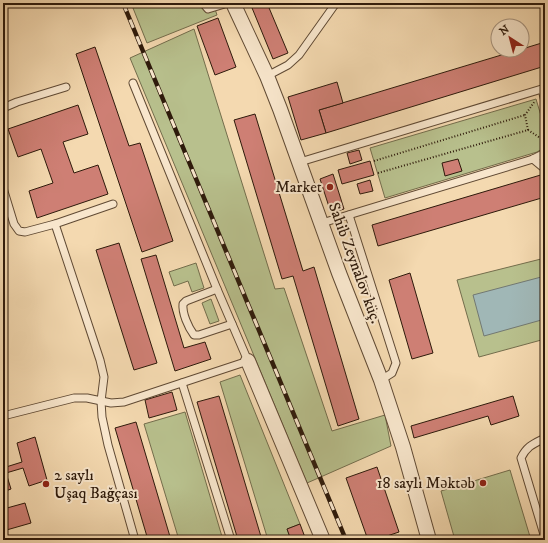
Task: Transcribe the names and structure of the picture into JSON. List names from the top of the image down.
{
  "streets": {
    "street": ["Sahib Zeynalov küç."]
  },
  "places": ["Market", "18 saylı Məktəb", "2 saylı Uşaq Bağçası"],
  "north": "top left"
}
